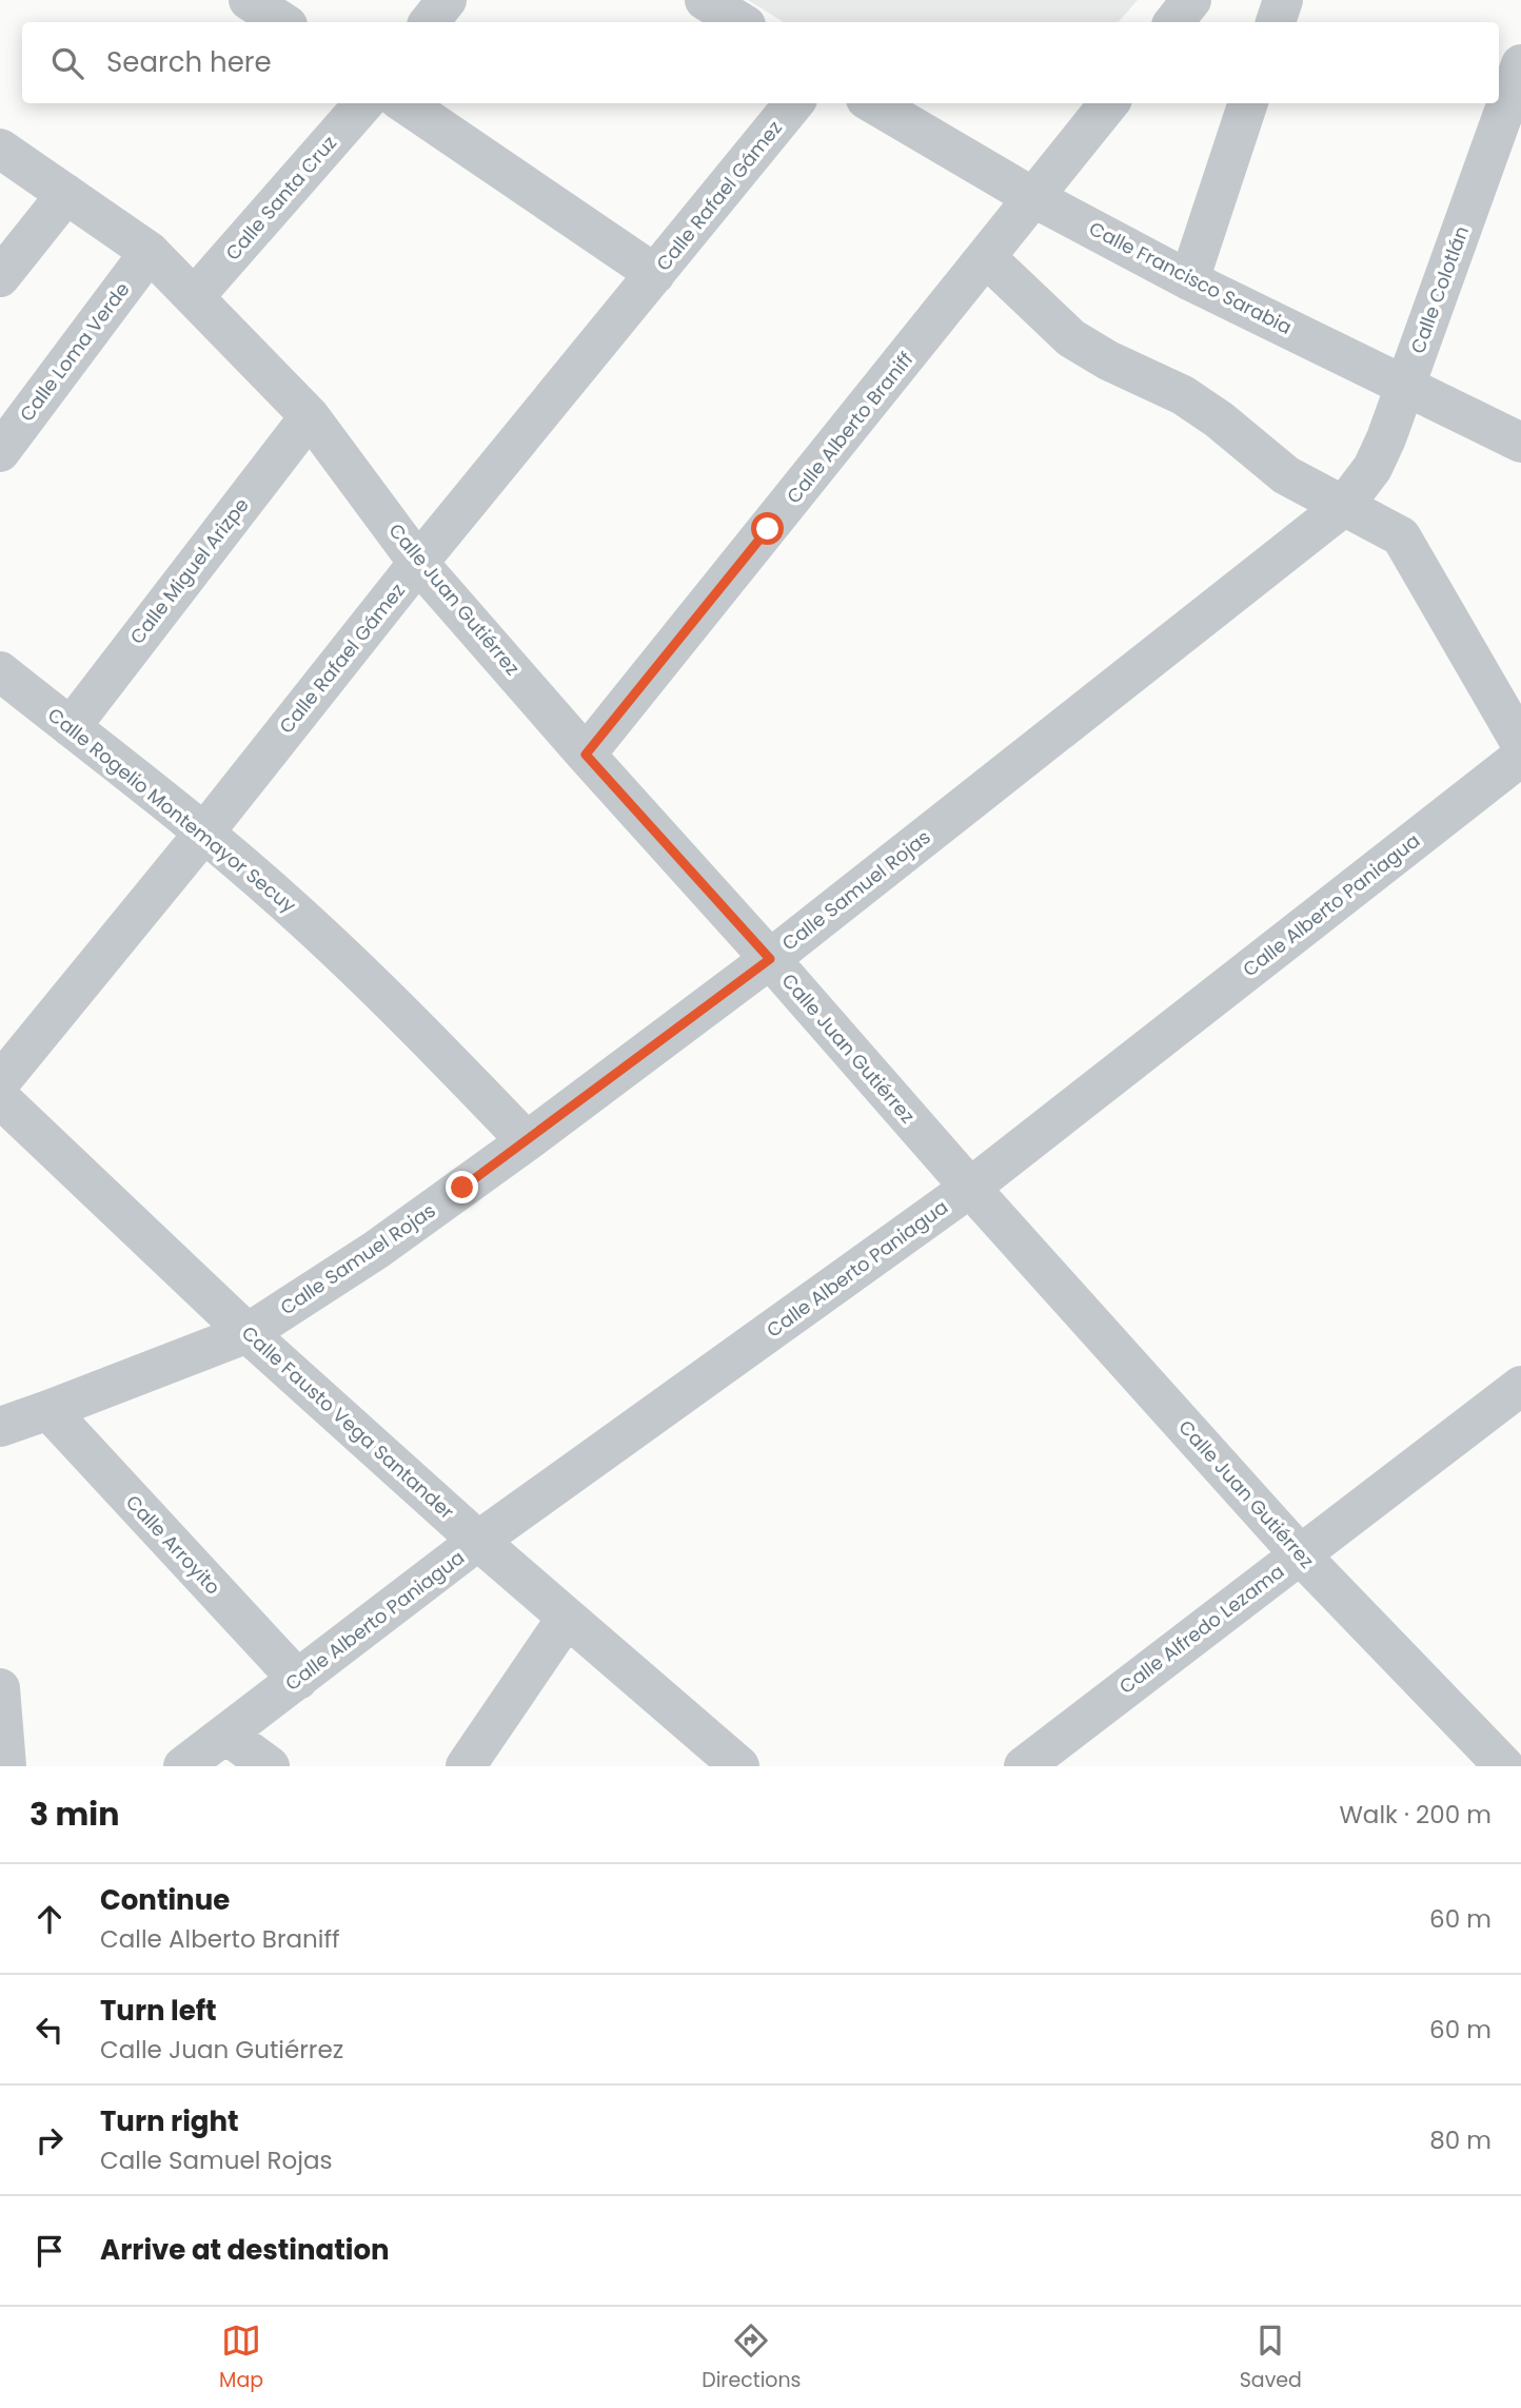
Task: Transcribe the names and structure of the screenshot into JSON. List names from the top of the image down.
{
  "streets": {
    "street": [
      "Calle Rafael Gámez",
      "Calle Santa Cruz",
      "Calle Francisco Sarabia",
      "Calle Colotlán",
      "Calle Loma Verde",
      "Calle Alberto Braniff",
      "Calle Miguel Arizpe",
      "Calle Juan Gutiérrez",
      "Calle Rogelio Montemayor Secuy",
      "Calle Samuel Rojas",
      "Calle Alberto Paniagua",
      "Calle Fausto Vega Santander",
      "Calle Arroyito",
      "Calle Alfredo Lezama"
    ]
  },
  "crossings": [
    ["Calle Rafael Gámez", "Calle Juan Gutiérrez"],
    ["Calle Rafael Gámez", "Calle Rogelio Montemayor Secuy"],
    ["Calle Santa Cruz", "Calle Juan Gutiérrez"],
    ["Calle Francisco Sarabia", "Calle Colotlán"],
    ["Calle Francisco Sarabia", "Calle Alberto Braniff"],
    ["Calle Colotlán", "Calle Samuel Rojas"],
    ["Calle Loma Verde", "Calle Juan Gutiérrez"],
    ["Calle Alberto Braniff", "Calle Juan Gutiérrez"],
    ["Calle Miguel Arizpe", "Calle Juan Gutiérrez"],
    ["Calle Miguel Arizpe", "Calle Rogelio Montemayor Secuy"],
    ["Calle Juan Gutiérrez", "Calle Samuel Rojas"],
    ["Calle Juan Gutiérrez", "Calle Alberto Paniagua"],
    ["Calle Juan Gutiérrez", "Calle Alfredo Lezama"],
    ["Calle Rogelio Montemayor Secuy", "Calle Samuel Rojas"],
    ["Calle Samuel Rojas", "Calle Fausto Vega Santander"],
    ["Calle Samuel Rojas", "Calle Arroyito"],
    ["Calle Alberto Paniagua", "Calle Fausto Vega Santander"],
    ["Calle Alberto Paniagua", "Calle Arroyito"]
  ],
  "page": {
    "search": "Search here",
    "heading": ["3 min", "Walk · 200 m"],
    "list": [
      ["Continue", "Calle Alberto Braniff", "60 m"],
      ["Turn left", "Calle Juan Gutiérrez", "60 m"],
      ["Turn right", "Calle Samuel Rojas", "80 m"],
      "Arrive at destination"
    ],
    "nav": ["Map", "Directions", "Saved"]
  }
}
